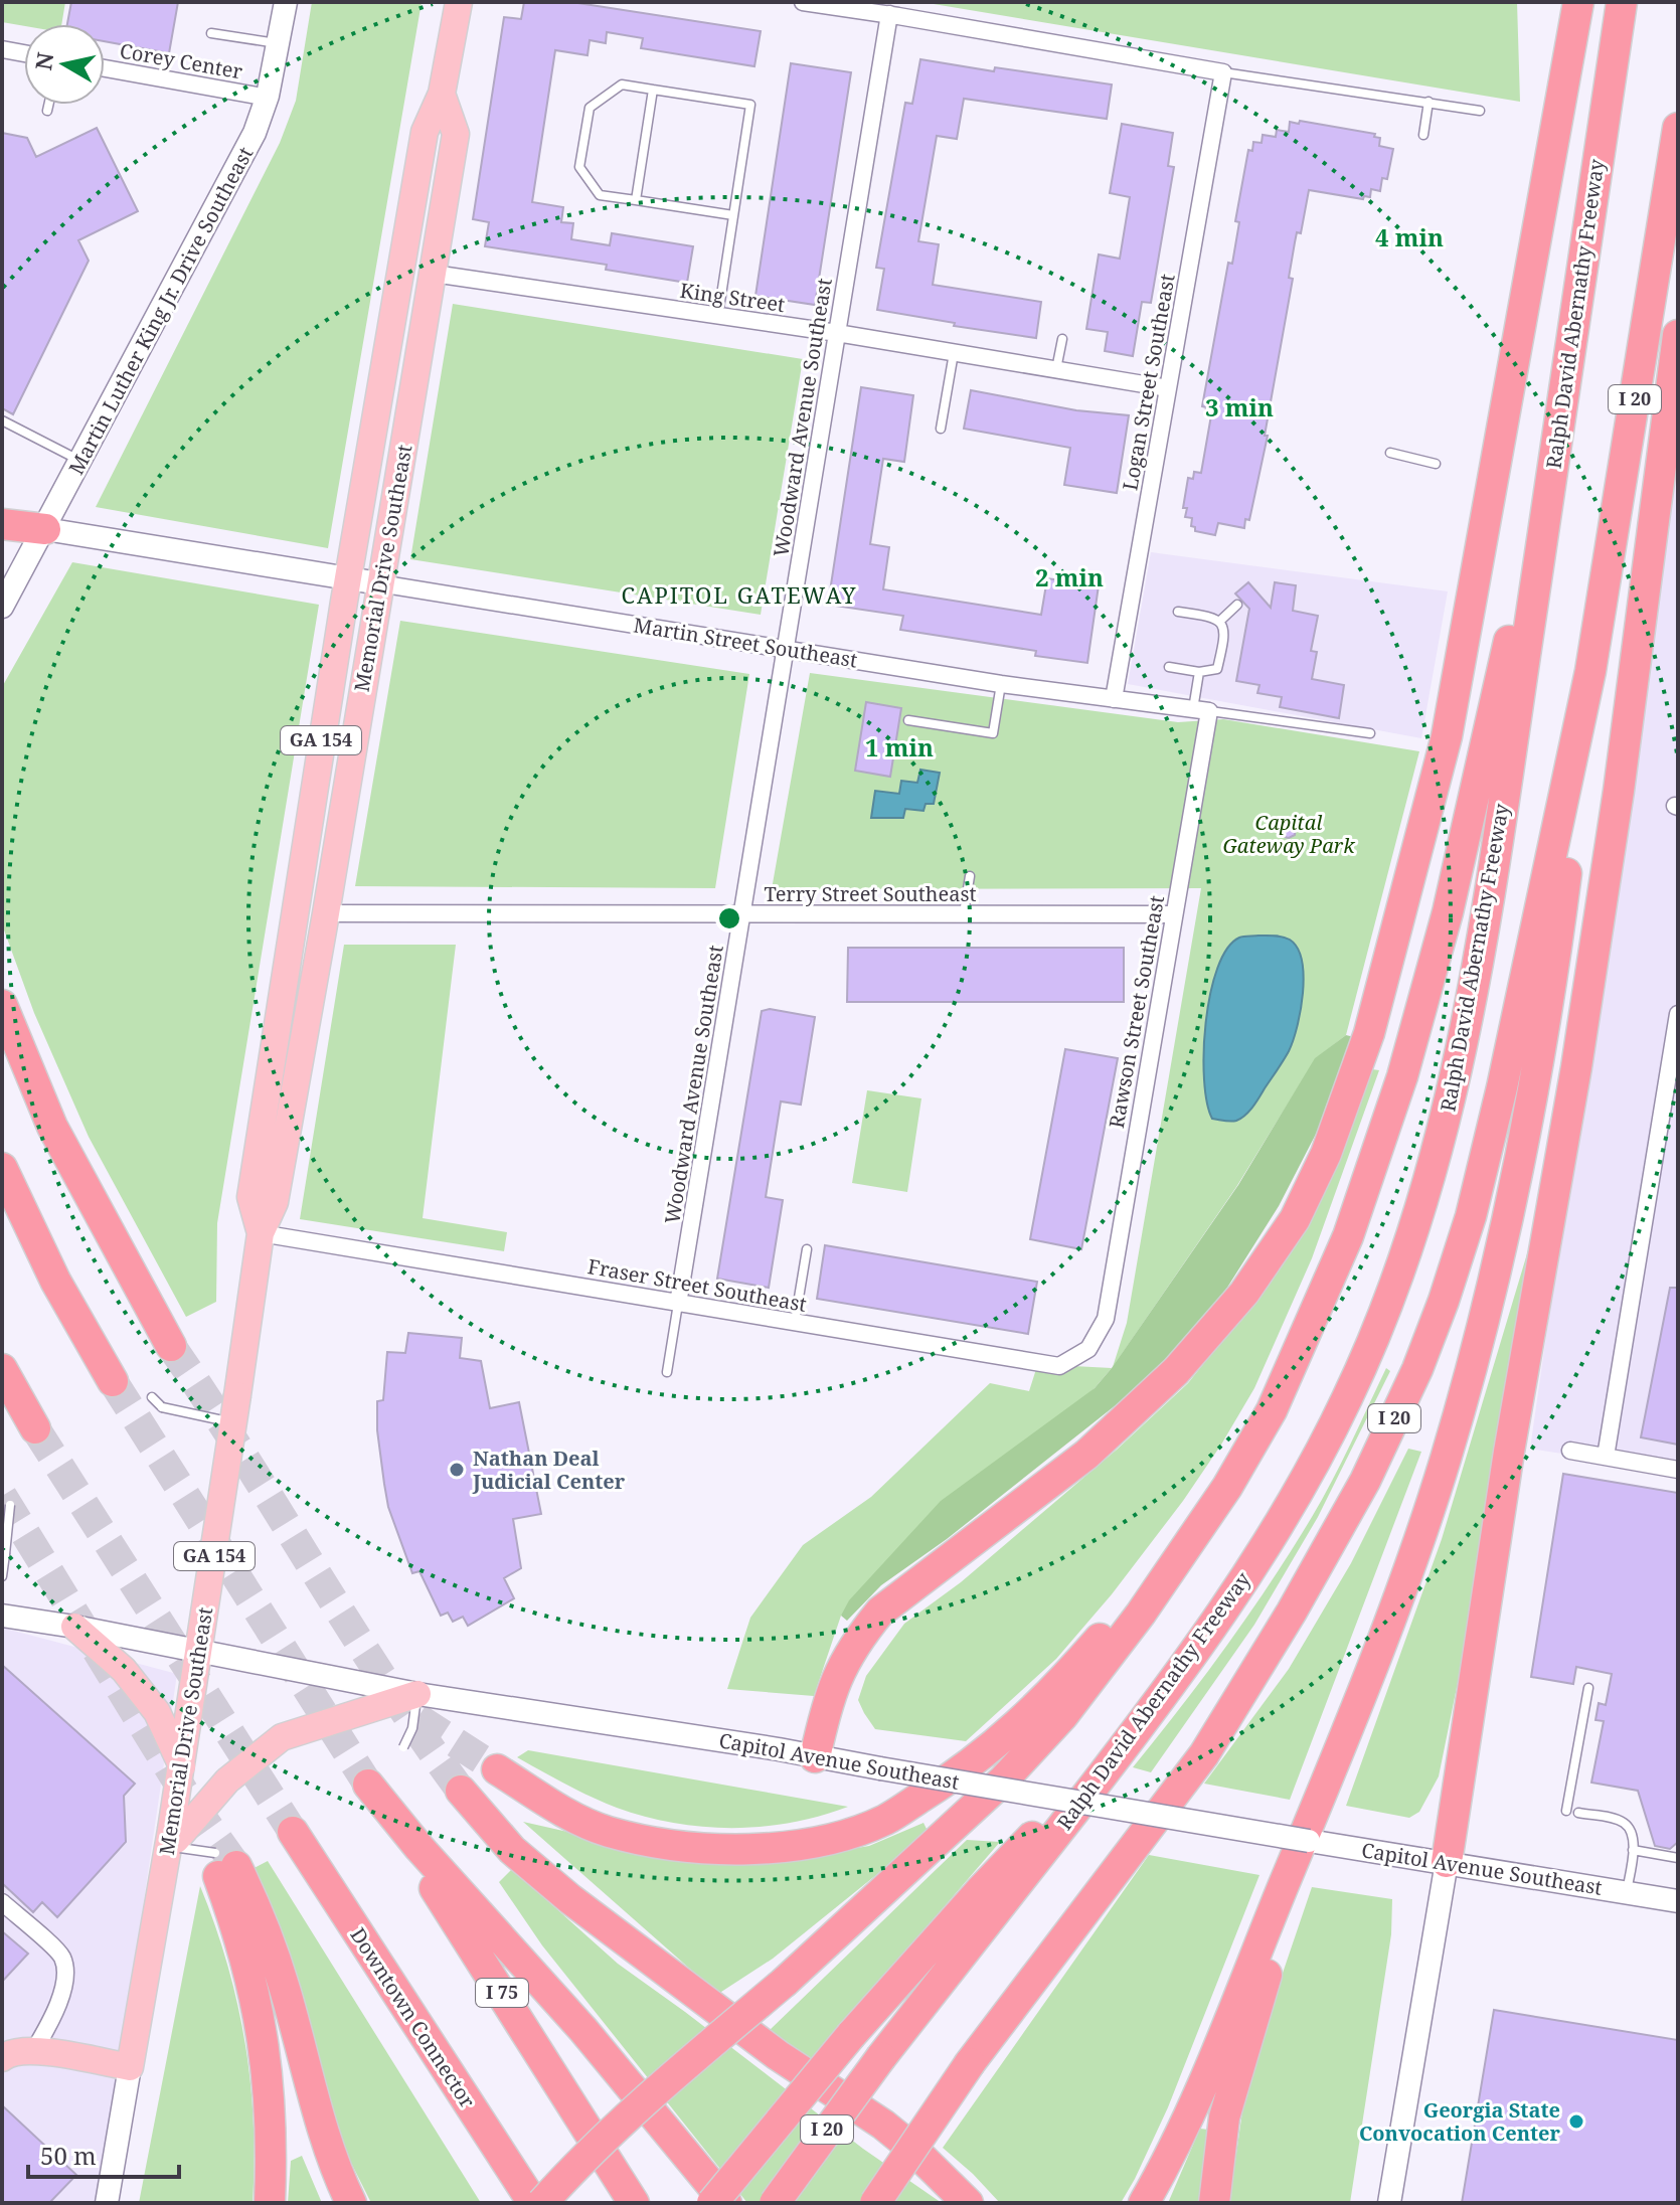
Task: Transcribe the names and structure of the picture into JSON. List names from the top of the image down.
{
  "streets": {
    "highway": [
      "Ralph David Abernathy Freeway",
      "I 20",
      "I 75",
      "Downtown Connector"
    ],
    "main road": [
      "Martin Luther King Jr. Drive Southeast",
      "Memorial Drive Southeast",
      "Martin Street Southeast",
      "GA 154",
      "Capitol Avenue Southeast"
    ],
    "street": [
      "Corey Center",
      "King Street",
      "Logan Street Southeast",
      "Woodward Avenue Southeast",
      "Terry Street Southeast",
      "Rawson Street Southeast",
      "Fraser Street Southeast"
    ]
  },
  "crossings": [
    ["Corey Center", "Martin Luther King Jr. Drive Southeast"],
    ["King Street", "Logan Street Southeast"],
    ["King Street", "Woodward Avenue Southeast"],
    ["King Street", "Memorial Drive Southeast"],
    ["Martin Luther King Jr. Drive Southeast", "Martin Street Southeast"],
    ["Logan Street Southeast", "Martin Street Southeast"],
    ["Woodward Avenue Southeast", "Martin Street Southeast"],
    ["Woodward Avenue Southeast", "Terry Street Southeast"],
    ["Woodward Avenue Southeast", "Fraser Street Southeast"],
    ["Memorial Drive Southeast", "Martin Street Southeast"],
    ["Memorial Drive Southeast", "Terry Street Southeast"],
    ["Memorial Drive Southeast", "Fraser Street Southeast"],
    ["Memorial Drive Southeast", "Capitol Avenue Southeast"],
    ["Martin Street Southeast", "Rawson Street Southeast"],
    ["Terry Street Southeast", "Rawson Street Southeast"],
    ["Rawson Street Southeast", "Fraser Street Southeast"]
  ],
  "districts": ["CAPITOL GATEWAY"],
  "parks": ["Capital Gateway Park"],
  "places": ["Nathan Deal Judicial Center", "Georgia State Convocation Center"],
  "scale_bar": "50 m",
  "north": "left",
  "rings": [
    "4 min",
    "3 min",
    "2 min",
    "1 min"
  ]
}
